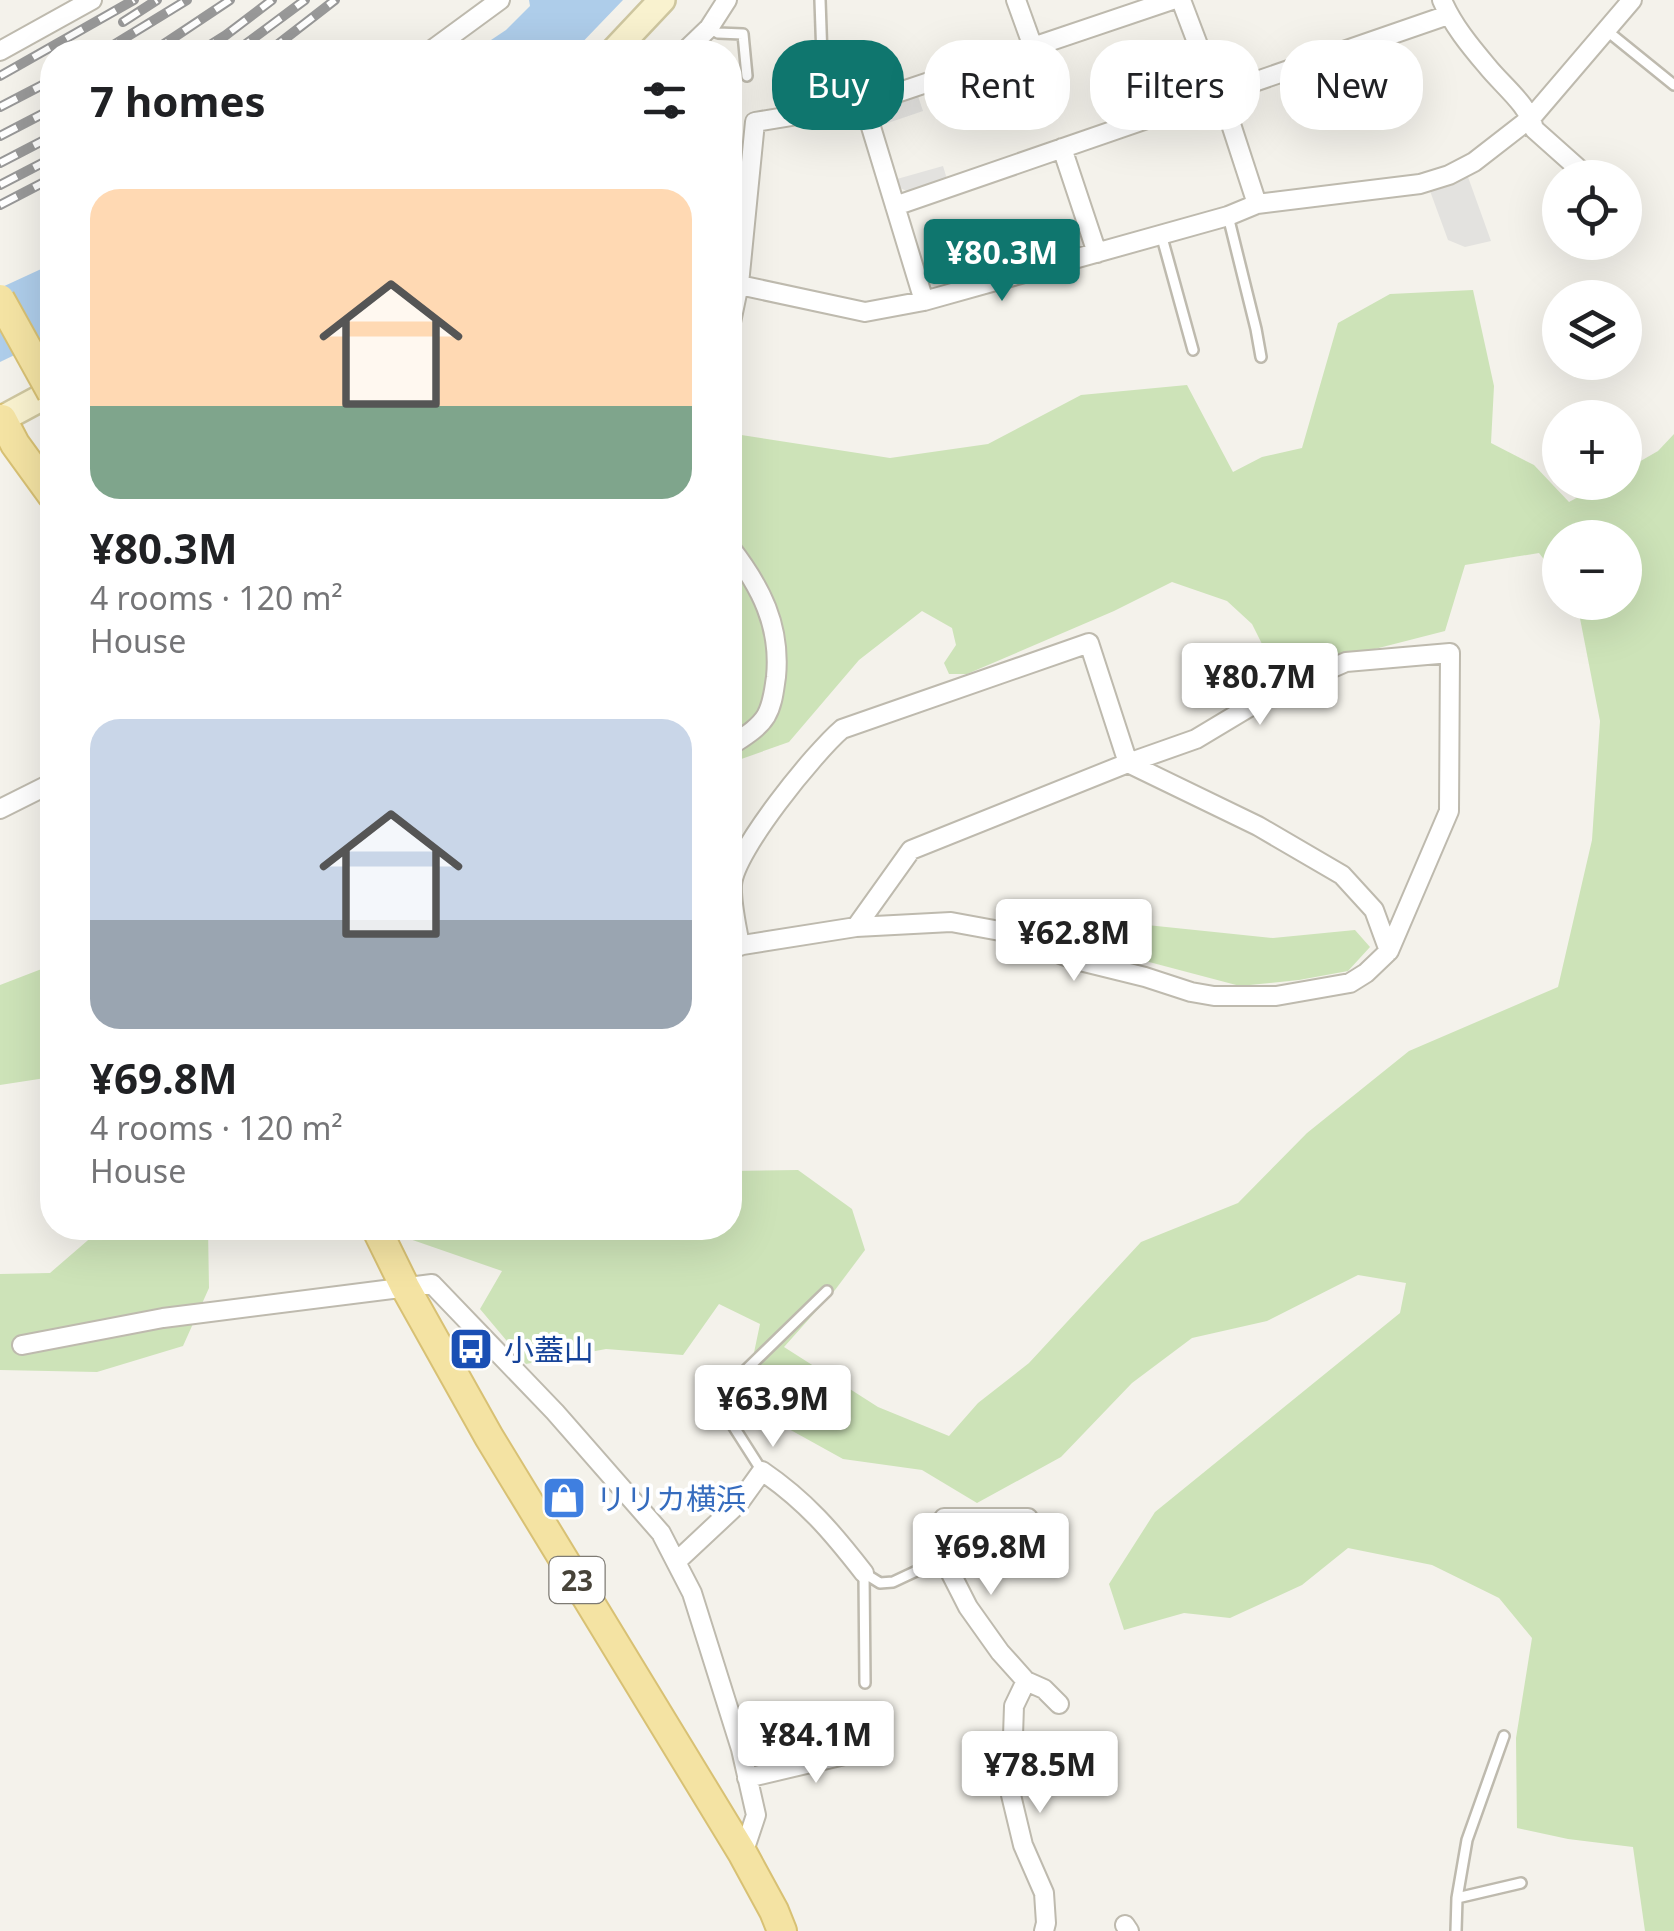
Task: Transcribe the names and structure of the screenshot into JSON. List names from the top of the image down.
{
  "streets": {
    "main road": ["23"]
  },
  "places": {
    "bus stop": ["小蓋山"],
    "shop": ["リリカ横浜"]
  },
  "page": {
    "chip": [
      "Buy",
      "Rent",
      "Filters",
      "New"
    ],
    "heading": "7 homes",
    "map_buttons": ["+", "−"],
    "list": [
      {
        "name": "¥80.3M",
        "note": "4 rooms · 120 m² · House"
      },
      {
        "name": "¥69.8M",
        "note": "4 rooms · 120 m² · House"
      }
    ],
    "price": [
      "¥80.3M",
      "¥80.7M",
      "¥62.8M",
      "¥63.9M",
      "¥69.8M",
      "¥84.1M",
      "¥78.5M"
    ]
  }
}
